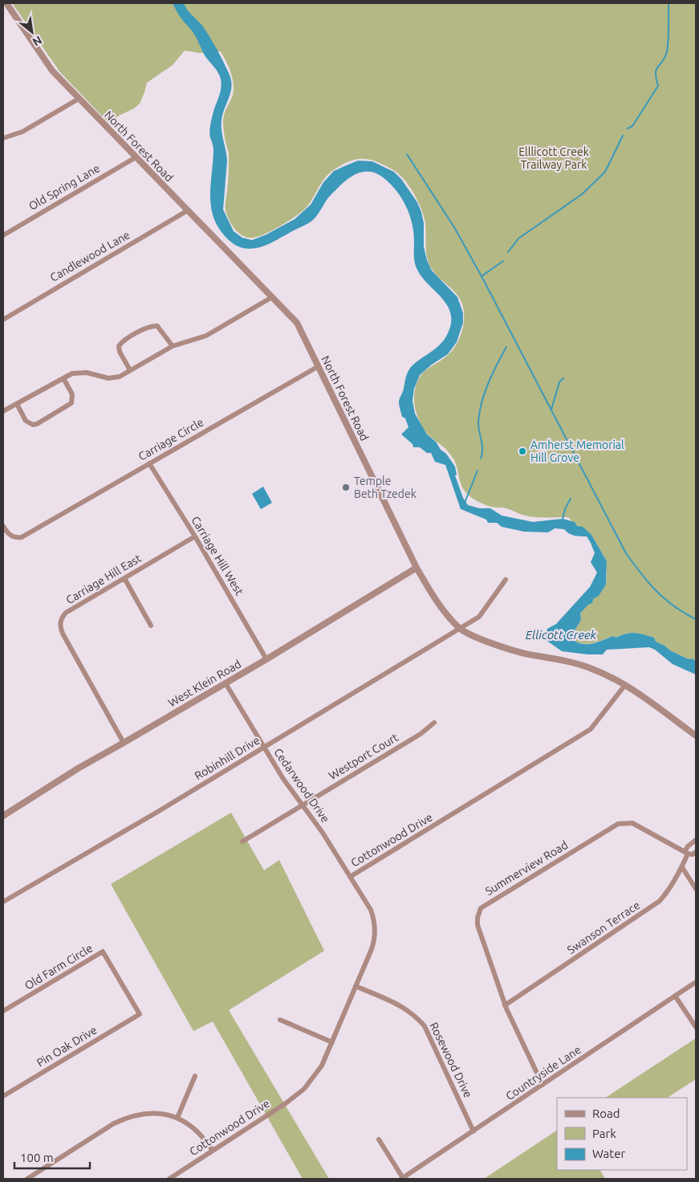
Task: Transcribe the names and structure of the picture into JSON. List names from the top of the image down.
{
  "streets": {
    "street": [
      "North Forest Road",
      "Old Spring Lane",
      "Candlewood Lane",
      "Carriage Circle",
      "Carriage Hill West",
      "Carriage Hill East",
      "West Klein Road",
      "Westport Court",
      "Robinhill Drive",
      "Cedarwood Drive",
      "Cottonwood Drive",
      "Summerview Road",
      "Swanson Terrace",
      "Old Farm Circle",
      "Pin Oak Drive",
      "Rosewood Drive",
      "Countryside Lane"
    ]
  },
  "crossings": [
    ["North Forest Road", "Old Spring Lane"],
    ["North Forest Road", "Candlewood Lane"],
    ["North Forest Road", "Carriage Circle"],
    ["North Forest Road", "West Klein Road"],
    ["North Forest Road", "Robinhill Drive"],
    ["North Forest Road", "Cottonwood Drive"],
    ["Carriage Circle", "Carriage Hill West"],
    ["Carriage Hill West", "Carriage Hill East"],
    ["Carriage Hill West", "West Klein Road"],
    ["Carriage Hill East", "West Klein Road"],
    ["West Klein Road", "Cedarwood Drive"],
    ["Westport Court", "Cedarwood Drive"],
    ["Robinhill Drive", "Cedarwood Drive"],
    ["Cedarwood Drive", "Cottonwood Drive"],
    ["Cottonwood Drive", "Rosewood Drive"],
    ["Summerview Road", "Swanson Terrace"],
    ["Summerview Road", "Countryside Lane"],
    ["Old Farm Circle", "Pin Oak Drive"],
    ["Rosewood Drive", "Countryside Lane"]
  ],
  "water": ["Ellicott Creek"],
  "parks": ["Elllicott Creek Trailway Park"],
  "places": ["Amherst Memorial Hill Grove", "Temple Beth Tzedek"],
  "legend": ["Road", "Park", "Water"],
  "scale_bar": "100 m",
  "north": "bottom right"
}
